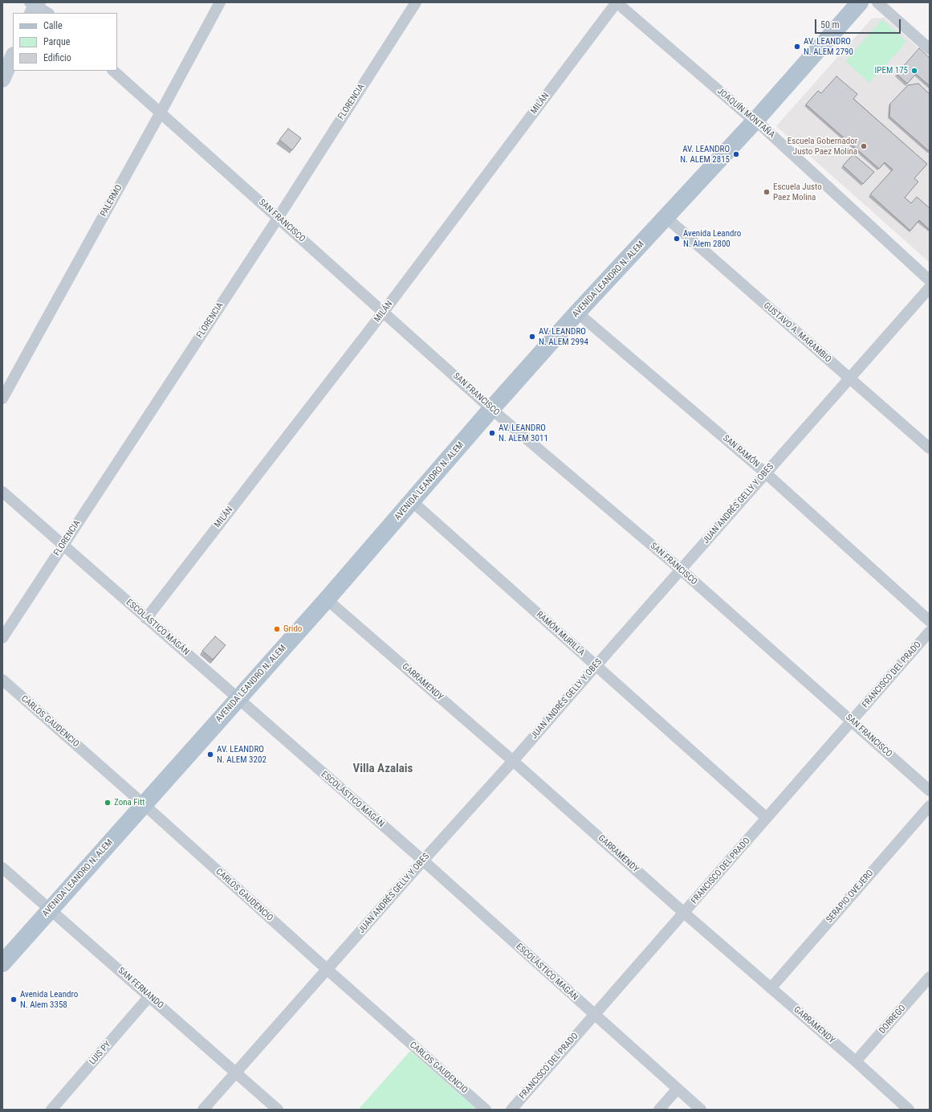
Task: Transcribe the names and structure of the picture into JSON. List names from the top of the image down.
{
  "streets": {
    "main road": ["AVENIDA LEANDRO N. ALEM"],
    "street": [
      "FLORENCIA",
      "MILÁN",
      "JOAQUÍN MONTAÑA",
      "PALERMO",
      "SAN FRANCISCO",
      "GUSTAVO A. MARAMBIO",
      "SAN RAMÓN",
      "JUAN ANDRÉS GELLY Y OBES",
      "ESCOLÁSTICO MAGÁN",
      "RAMÓN MURILLA",
      "FRANCISCO DEL PRADO",
      "GARRAMENDY",
      "CARLOS GAUDENCIO",
      "SERAPIO OVEJERO",
      "SAN FERNANDO",
      "DORREGO",
      "LUIS PY"
    ]
  },
  "crossings": [
    ["FLORENCIA", "SAN FRANCISCO"],
    ["FLORENCIA", "ESCOLÁSTICO MAGÁN"],
    ["MILÁN", "JOAQUÍN MONTAÑA"],
    ["MILÁN", "SAN FRANCISCO"],
    ["MILÁN", "ESCOLÁSTICO MAGÁN"],
    ["JOAQUÍN MONTAÑA", "AVENIDA LEANDRO N. ALEM"],
    ["PALERMO", "SAN FRANCISCO"],
    ["SAN FRANCISCO", "AVENIDA LEANDRO N. ALEM"],
    ["SAN FRANCISCO", "JUAN ANDRÉS GELLY Y OBES"],
    ["SAN FRANCISCO", "FRANCISCO DEL PRADO"],
    ["AVENIDA LEANDRO N. ALEM", "GUSTAVO A. MARAMBIO"],
    ["AVENIDA LEANDRO N. ALEM", "SAN RAMÓN"],
    ["AVENIDA LEANDRO N. ALEM", "ESCOLÁSTICO MAGÁN"],
    ["AVENIDA LEANDRO N. ALEM", "RAMÓN MURILLA"],
    ["AVENIDA LEANDRO N. ALEM", "GARRAMENDY"],
    ["AVENIDA LEANDRO N. ALEM", "CARLOS GAUDENCIO"],
    ["AVENIDA LEANDRO N. ALEM", "SAN FERNANDO"],
    ["GUSTAVO A. MARAMBIO", "JUAN ANDRÉS GELLY Y OBES"],
    ["SAN RAMÓN", "JUAN ANDRÉS GELLY Y OBES"],
    ["JUAN ANDRÉS GELLY Y OBES", "ESCOLÁSTICO MAGÁN"],
    ["JUAN ANDRÉS GELLY Y OBES", "RAMÓN MURILLA"],
    ["JUAN ANDRÉS GELLY Y OBES", "GARRAMENDY"],
    ["JUAN ANDRÉS GELLY Y OBES", "CARLOS GAUDENCIO"],
    ["JUAN ANDRÉS GELLY Y OBES", "SAN FERNANDO"],
    ["ESCOLÁSTICO MAGÁN", "FRANCISCO DEL PRADO"],
    ["RAMÓN MURILLA", "FRANCISCO DEL PRADO"],
    ["FRANCISCO DEL PRADO", "GARRAMENDY"],
    ["GARRAMENDY", "SERAPIO OVEJERO"],
    ["GARRAMENDY", "DORREGO"],
    ["SAN FERNANDO", "LUIS PY"]
  ],
  "districts": ["Villa Azalais"],
  "places": [
    "AV. LEANDRO N. ALEM 2790",
    "IPEM 175",
    "Escuela Gobernador Justo Paez Molina",
    "AV. LEANDRO N. ALEM 2815",
    "Escuela Justo Paez Molina",
    "Avenida Leandro N. Alem 2800",
    "AV. LEANDRO N. ALEM 2994",
    "AV. LEANDRO N. ALEM 3011",
    "Grido",
    "AV. LEANDRO N. ALEM 3202",
    "Zona Fitt",
    "Avenida Leandro N. Alem 3358"
  ],
  "legend": ["Calle", "Parque", "Edificio"],
  "scale_bar": "50 m"
}
